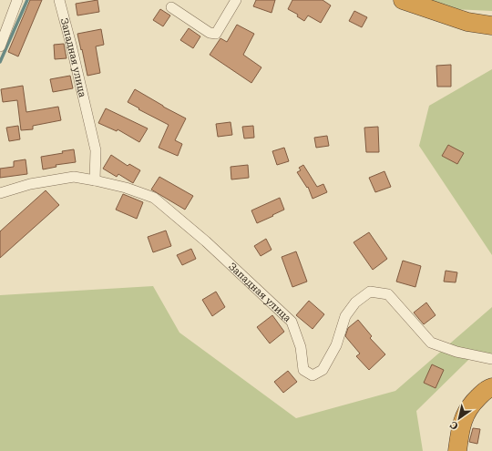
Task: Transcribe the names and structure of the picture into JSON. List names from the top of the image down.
{
  "streets": {
    "street": ["Западная улица"]
  },
  "north": "bottom left"
}
